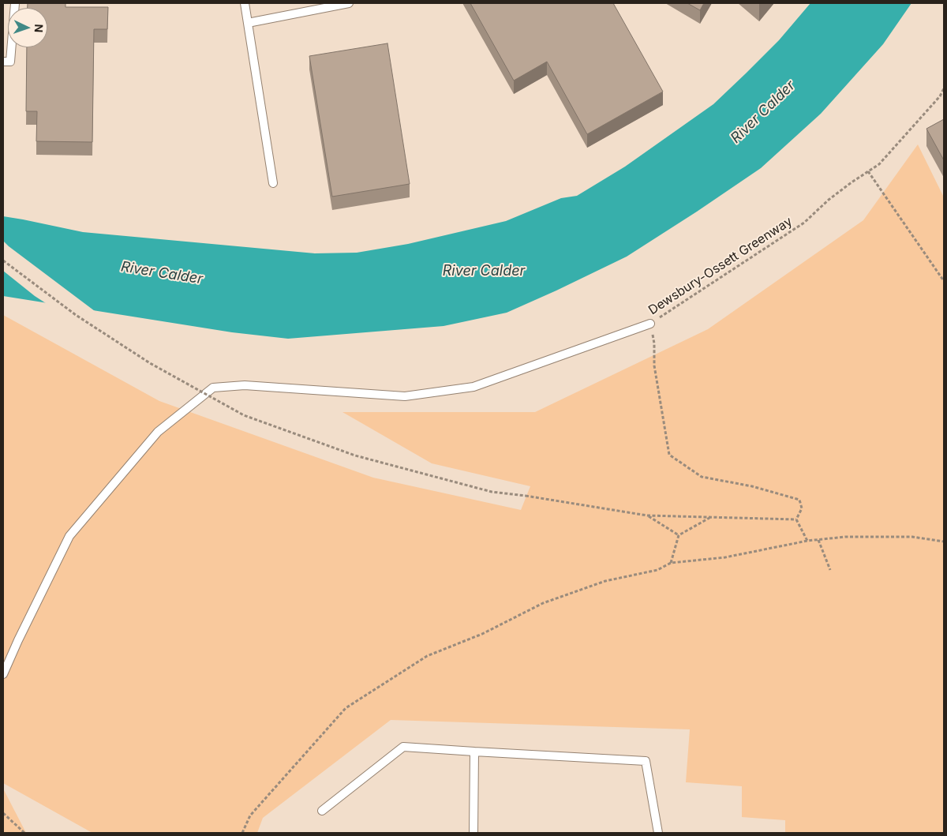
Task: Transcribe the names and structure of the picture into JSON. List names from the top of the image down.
{
  "streets": {
    "path": ["Dewsbury-Ossett Greenway"]
  },
  "water": ["River Calder"],
  "north": "right"
}
